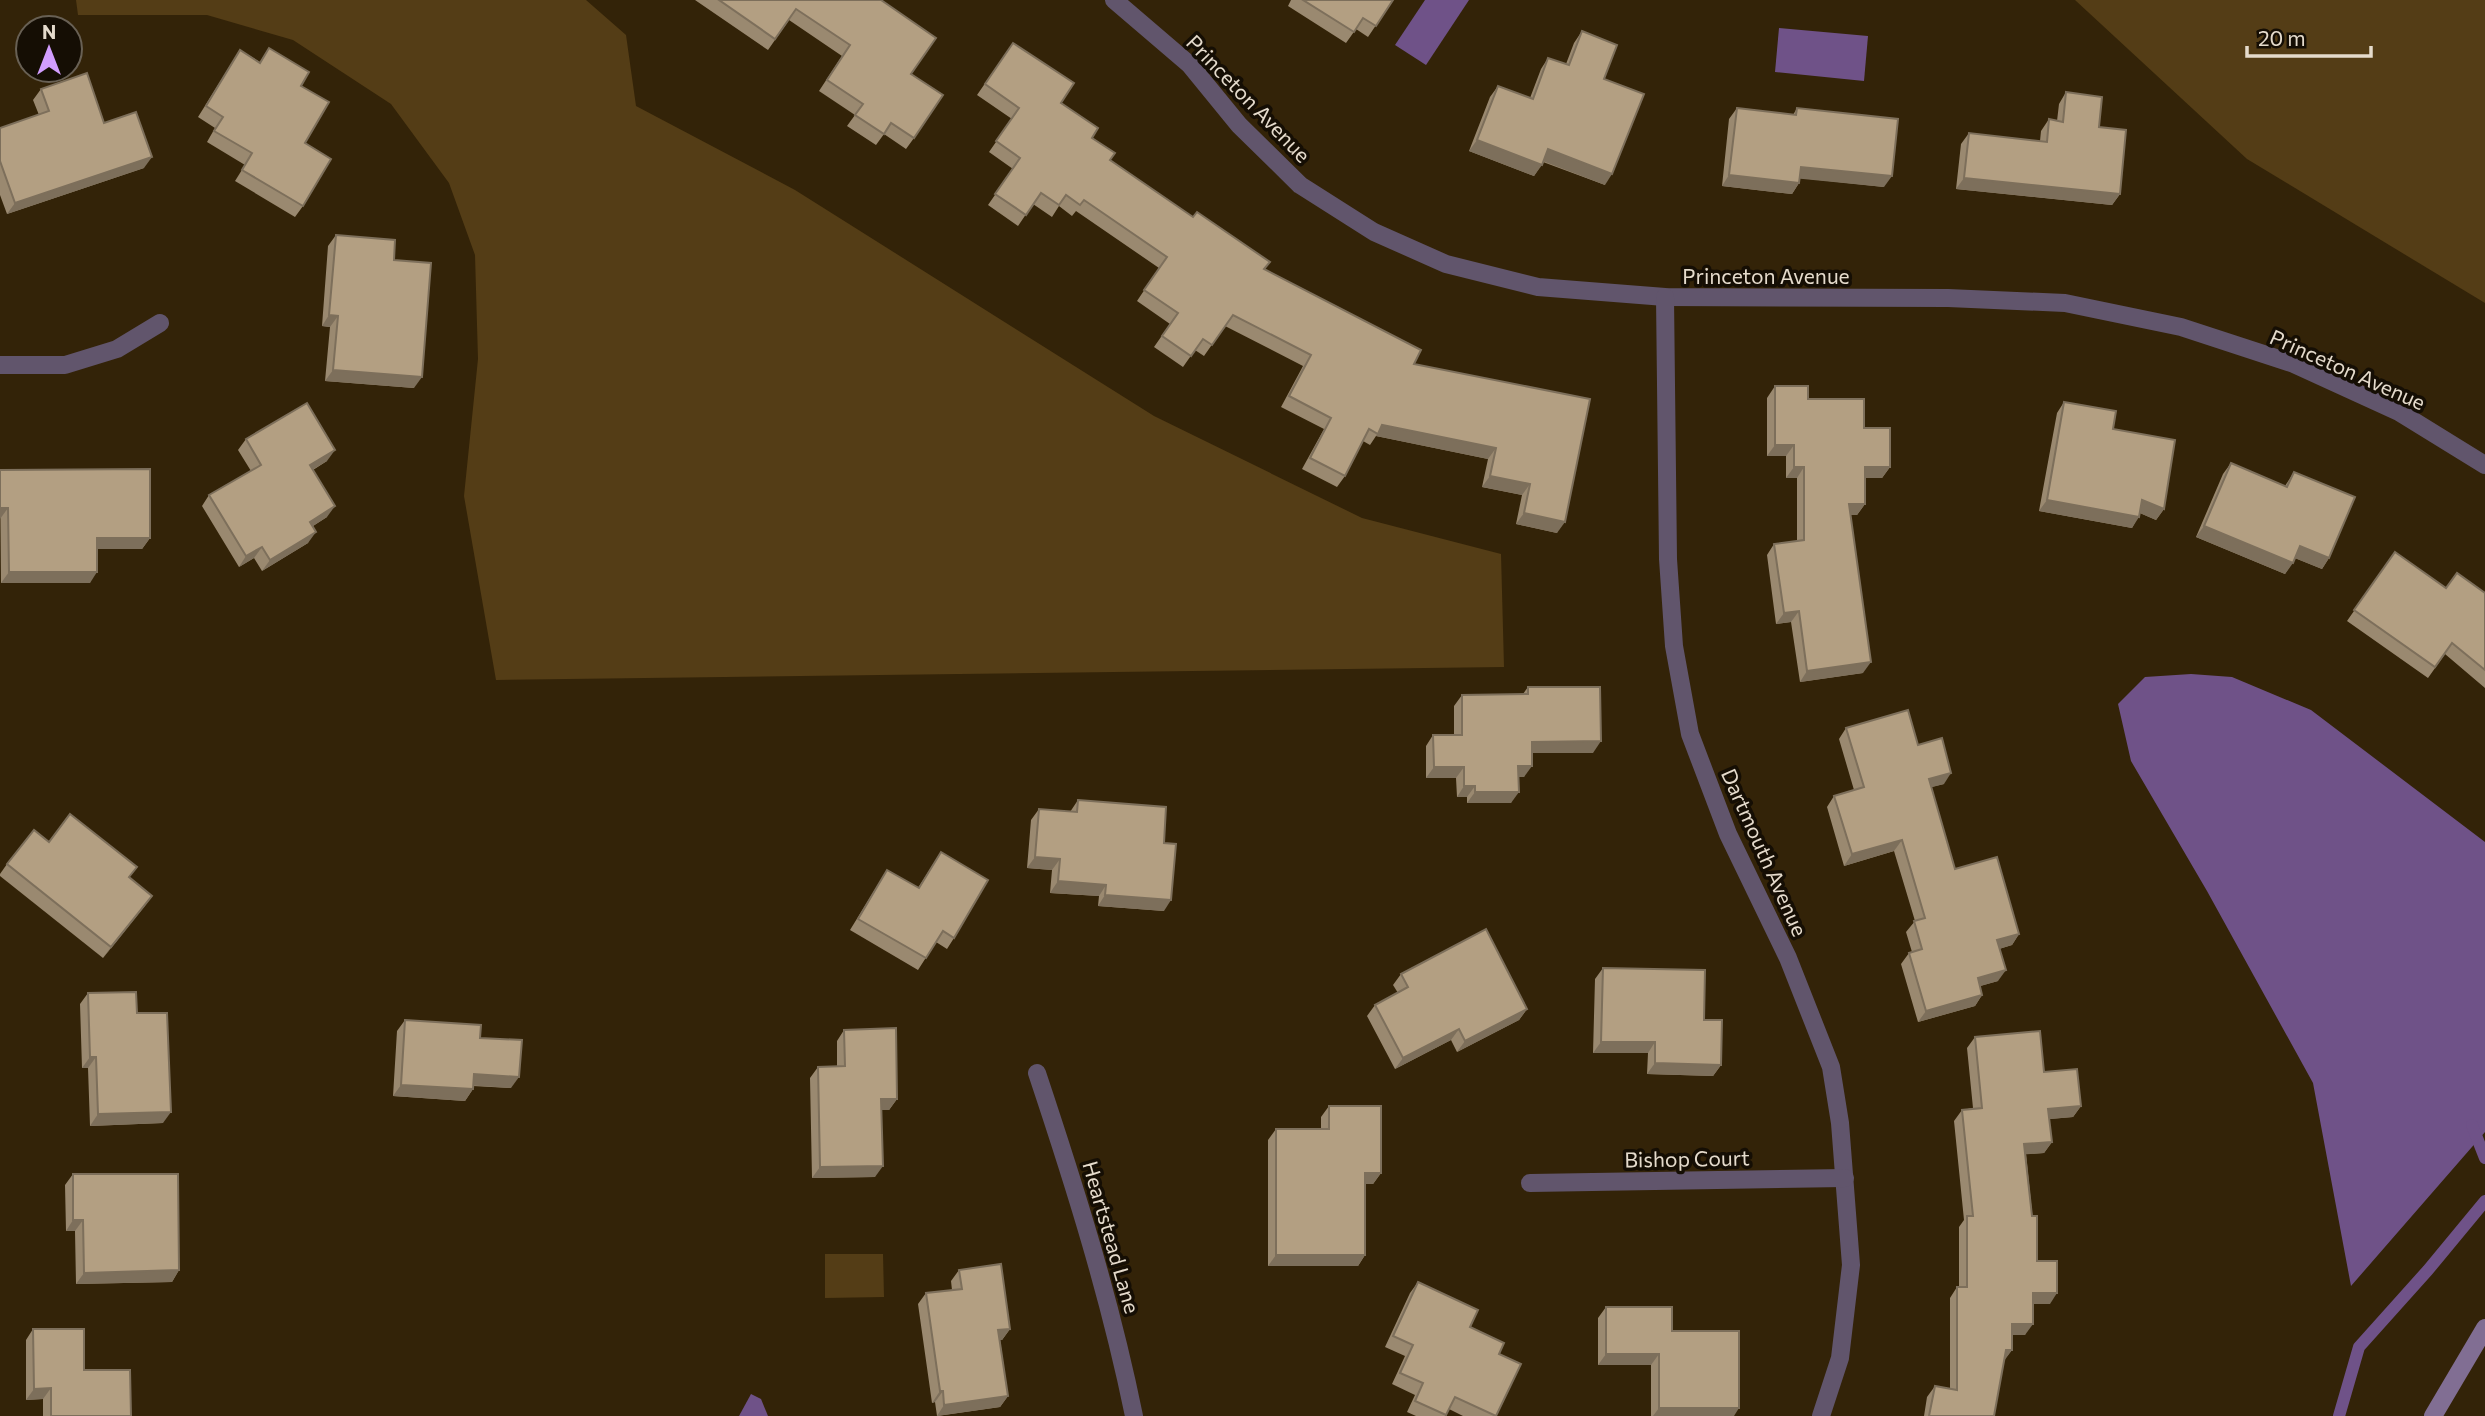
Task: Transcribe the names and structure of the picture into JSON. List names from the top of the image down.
{
  "streets": {
    "street": [
      "Princeton Avenue",
      "Dartmouth Avenue",
      "Bishop Court",
      "Heartstead Lane"
    ]
  },
  "crossings": [
    ["Princeton Avenue", "Dartmouth Avenue"],
    ["Dartmouth Avenue", "Bishop Court"]
  ],
  "scale_bar": "20 m",
  "north": "top"
}
